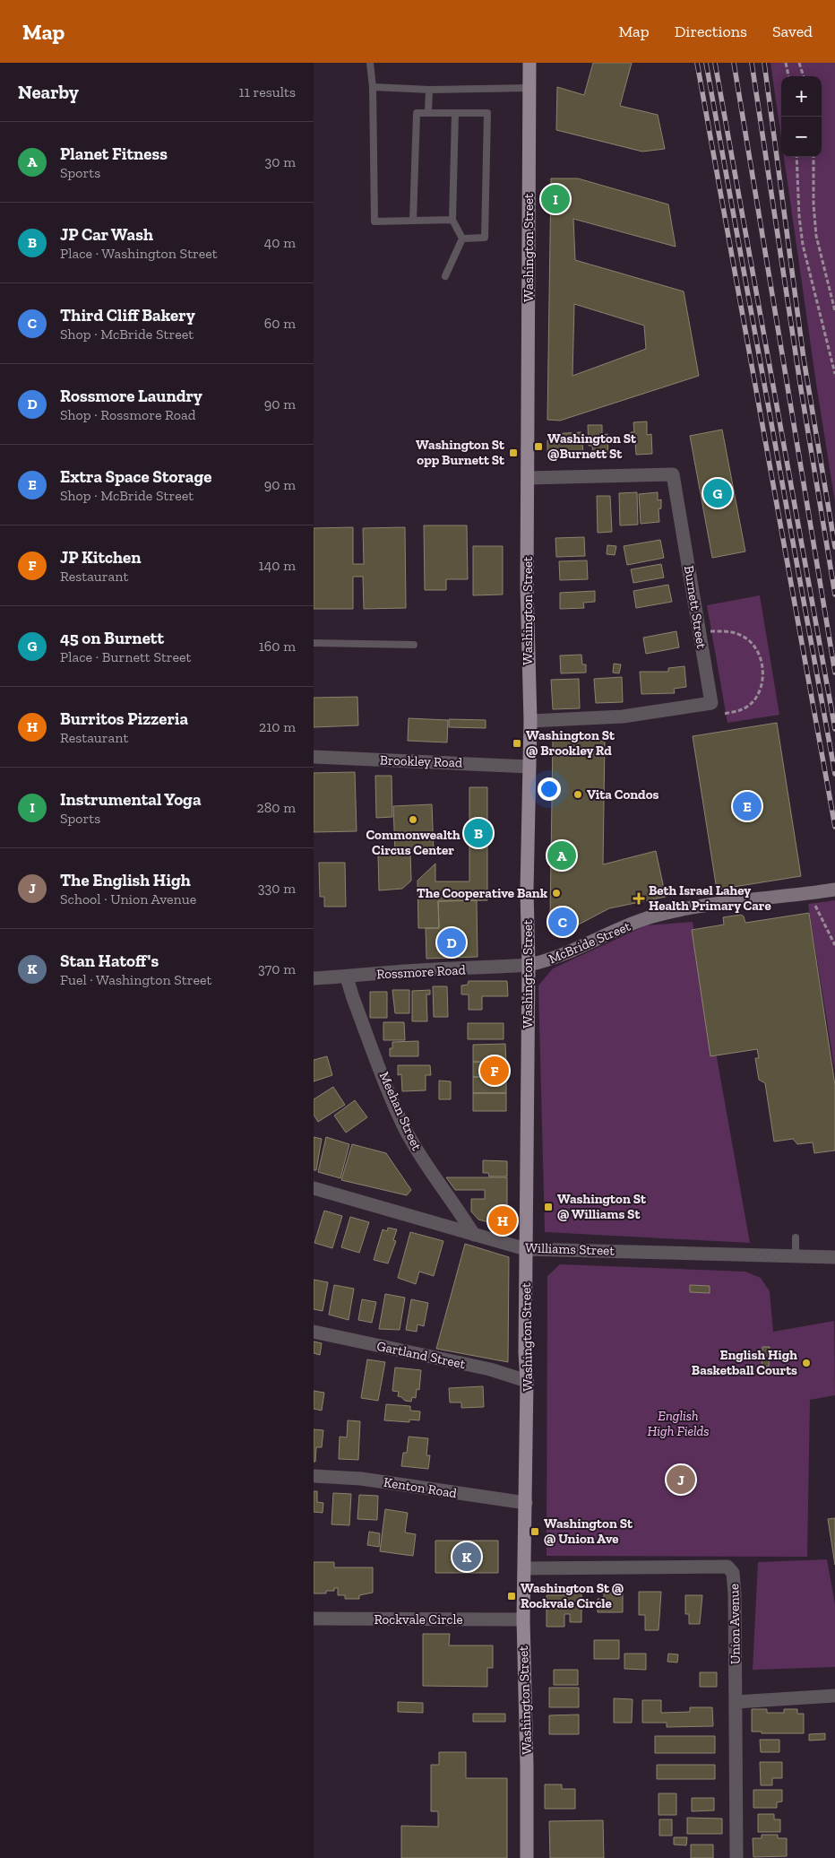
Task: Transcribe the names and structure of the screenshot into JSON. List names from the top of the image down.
{
  "streets": {
    "main road": ["Washington Street"],
    "street": [
      "Burnett Street",
      "Brookley Road",
      "McBride Street",
      "Rossmore Road",
      "Meehan Street",
      "Williams Street",
      "Gartland Street",
      "Kenton Road",
      "Rockvale Circle",
      "Union Avenue"
    ]
  },
  "crossings": [
    ["Washington Street", "Burnett Street"],
    ["Washington Street", "Brookley Road"],
    ["Washington Street", "McBride Street"],
    ["Washington Street", "Rossmore Road"],
    ["Washington Street", "Williams Street"],
    ["Washington Street", "Gartland Street"],
    ["Washington Street", "Kenton Road"],
    ["Washington Street", "Rockvale Circle"],
    ["Washington Street", "Union Avenue"],
    ["McBride Street", "Rossmore Road"],
    ["Rossmore Road", "Meehan Street"],
    ["Meehan Street", "Williams Street"]
  ],
  "parks": ["English High Fields"],
  "places": {
    "transit": [
      "Washington St @Burnett St",
      "Washington St opp Burnett St",
      "Washington St @ Brookley Rd",
      "Washington St @ Williams St",
      "Washington St @ Union Ave",
      "Washington St @ Rockvale Circle"
    ],
    "other": [
      "Vita Condos",
      "Commonwealth Circus Center",
      "The Cooperative Bank",
      "English High Basketball Courts"
    ],
    "health": ["Beth Israel Lahey Health Primary Care"]
  },
  "page": {
    "header": "Map",
    "nav": ["Map", "Directions", "Saved"],
    "heading": ["Nearby", "11 results"],
    "map_buttons": ["+", "−"],
    "list": [
      {
        "mark": "A",
        "name": "Planet Fitness",
        "note": "Sports",
        "value": "30 m"
      },
      {
        "mark": "B",
        "name": "JP Car Wash",
        "note": "Place · Washington Street",
        "value": "40 m"
      },
      {
        "mark": "C",
        "name": "Third Cliff Bakery",
        "note": "Shop · McBride Street",
        "value": "60 m"
      },
      {
        "mark": "D",
        "name": "Rossmore Laundry",
        "note": "Shop · Rossmore Road",
        "value": "90 m"
      },
      {
        "mark": "E",
        "name": "Extra Space Storage",
        "note": "Shop · McBride Street",
        "value": "90 m"
      },
      {
        "mark": "F",
        "name": "JP Kitchen",
        "note": "Restaurant",
        "value": "140 m"
      },
      {
        "mark": "G",
        "name": "45 on Burnett",
        "note": "Place · Burnett Street",
        "value": "160 m"
      },
      {
        "mark": "H",
        "name": "Burritos Pizzeria",
        "note": "Restaurant",
        "value": "210 m"
      },
      {
        "mark": "I",
        "name": "Instrumental Yoga",
        "note": "Sports",
        "value": "280 m"
      },
      {
        "mark": "J",
        "name": "The English High",
        "note": "School · Union Avenue",
        "value": "330 m"
      },
      {
        "mark": "K",
        "name": "Stan Hatoff's",
        "note": "Fuel · Washington Street",
        "value": "370 m"
      }
    ],
    "pins": [
      "I",
      "G",
      "E",
      "B",
      "A",
      "C",
      "D",
      "F",
      "H",
      "J",
      "K"
    ]
  }
}
